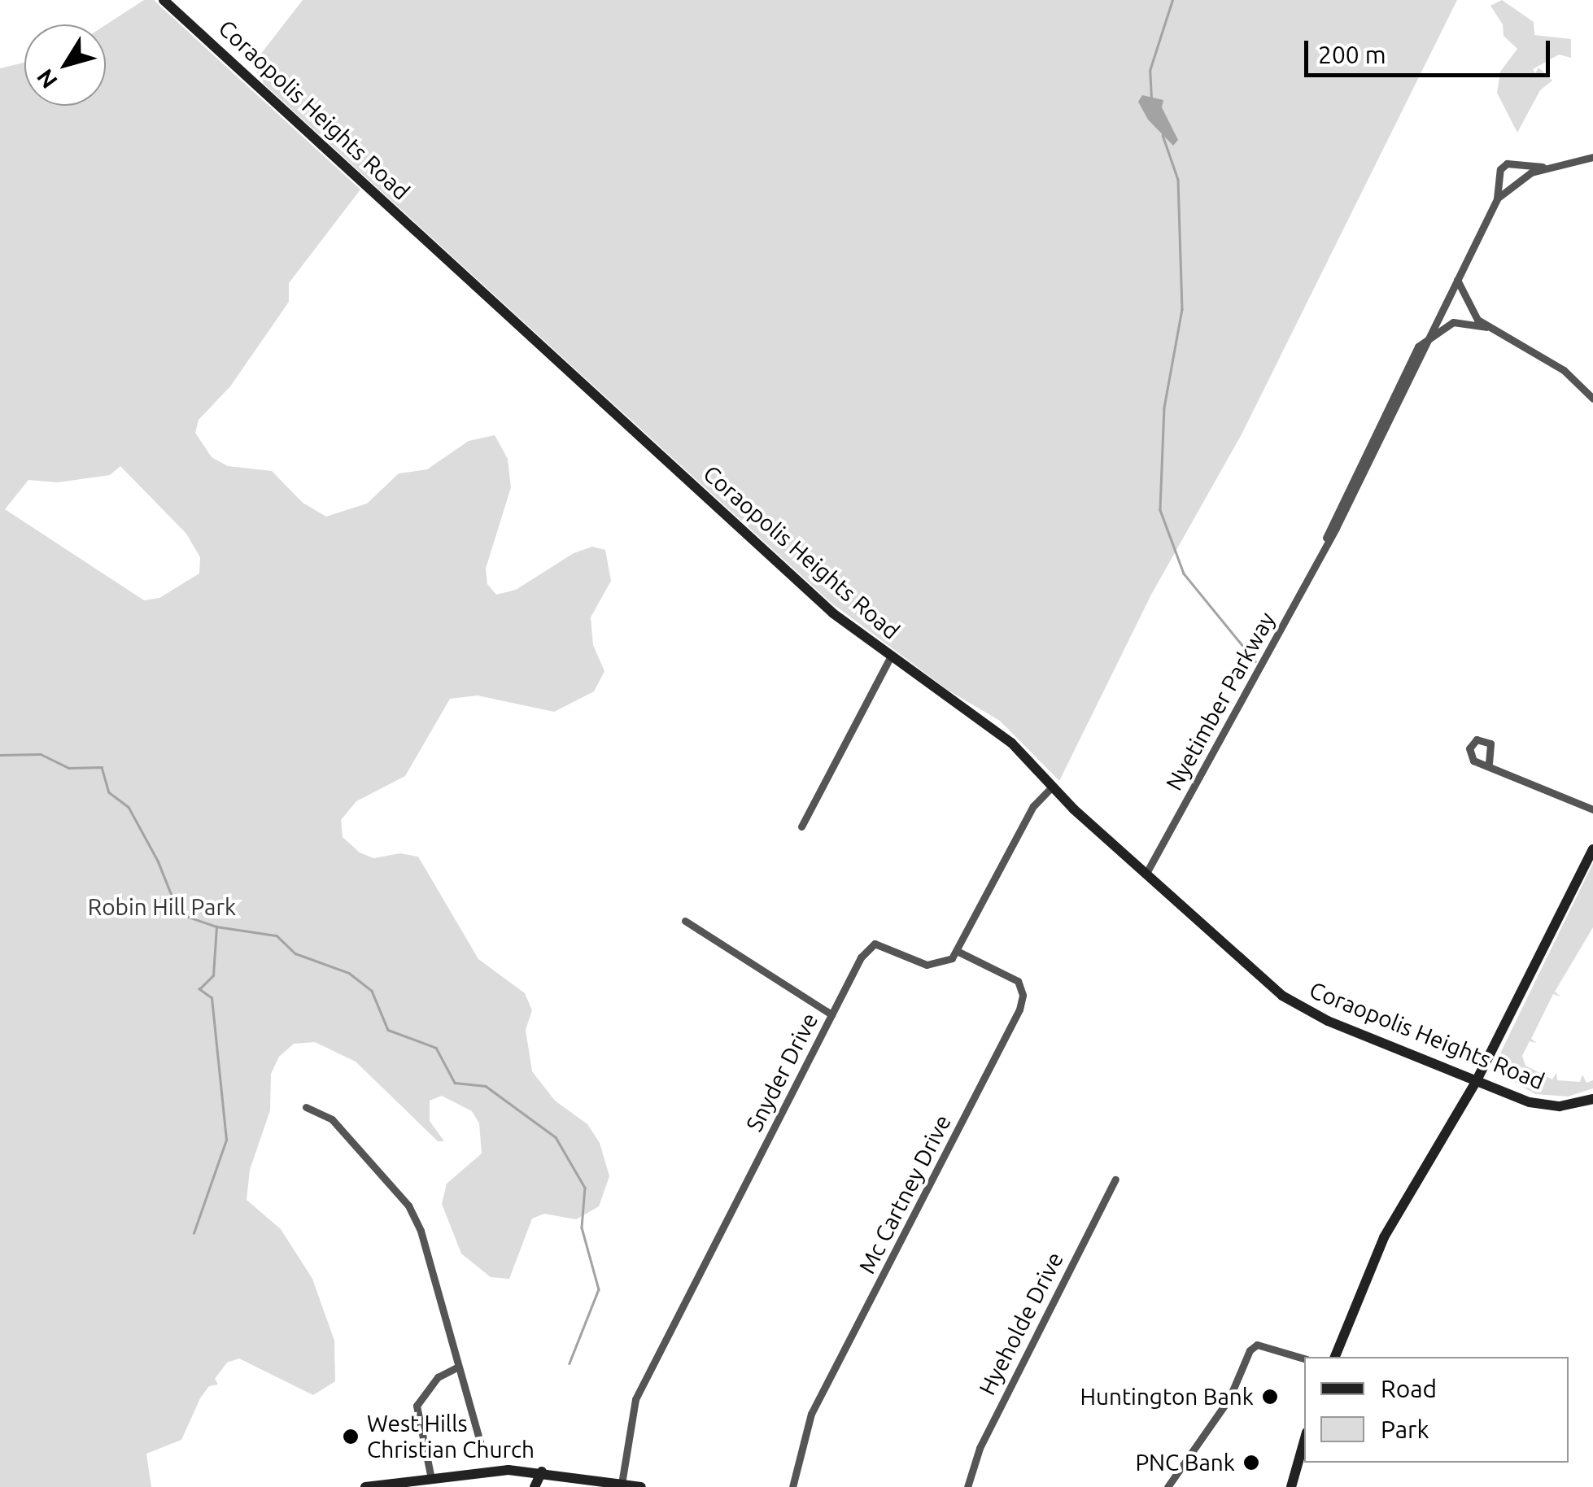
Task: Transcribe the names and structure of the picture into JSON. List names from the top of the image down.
{
  "streets": {
    "street": [
      "Coraopolis Heights Road",
      "Nyetimber Parkway",
      "Snyder Drive",
      "Mc Cartney Drive",
      "Hyeholde Drive"
    ]
  },
  "crossings": [
    ["Coraopolis Heights Road", "Nyetimber Parkway"],
    ["Snyder Drive", "Mc Cartney Drive"]
  ],
  "parks": ["Robin Hill Park"],
  "places": ["Huntington Bank", "West Hills Christian Church", "PNC Bank"],
  "legend": ["Road", "Park"],
  "scale_bar": "200 m",
  "north": "bottom left"
}
